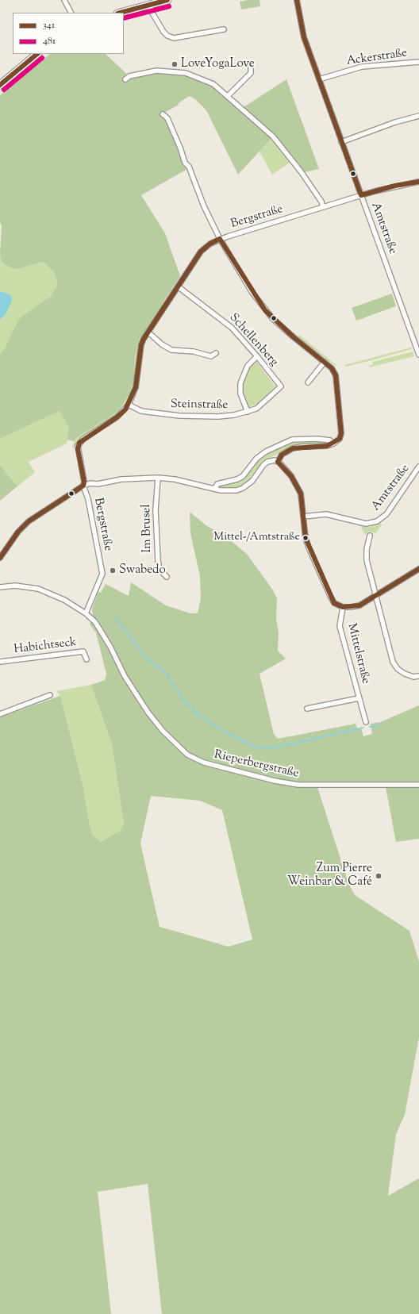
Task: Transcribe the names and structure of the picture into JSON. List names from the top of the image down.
{
  "streets": {
    "street": [
      "Ackerstraße",
      "Bergstraße",
      "Amtstraße",
      "Schellenberg",
      "Steinstraße",
      "Im Brusel",
      "Habichtseck",
      "Mittelstraße",
      "Rieperbergstraße"
    ]
  },
  "crossings": [
    ["Ackerstraße", "Amtstraße"],
    ["Bergstraße", "Amtstraße"],
    ["Bergstraße", "Schellenberg"],
    ["Bergstraße", "Steinstraße"],
    ["Bergstraße", "Rieperbergstraße"],
    ["Schellenberg", "Steinstraße"]
  ],
  "places": [
    "LoveYogaLove",
    "Mittel-/Amtstraße",
    "Swabedo",
    "Zum Pierre Weinbar & Café"
  ],
  "lines": ["transit line 341", "transit line 481"],
  "legend": ["341", "481"]
}
